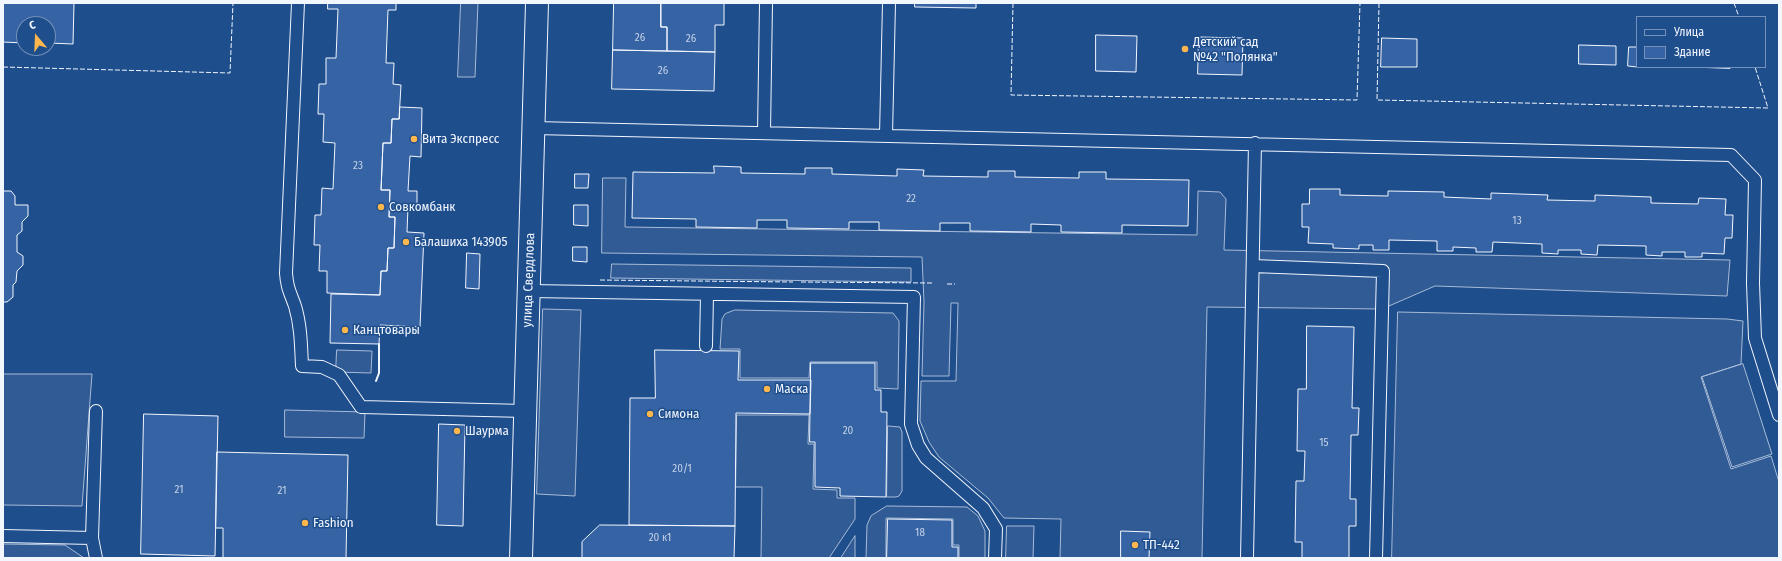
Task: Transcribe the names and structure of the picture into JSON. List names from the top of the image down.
{
  "streets": {
    "main road": ["улица Свердлова"]
  },
  "places": [
    "Детский сад №42 \"Полянка\"",
    "Вита Экспресс",
    "Совкомбанк",
    "Балашиха 143905",
    "Канцтовары",
    "Маска",
    "Симона",
    "Шаурма",
    "Fashion",
    "ТП-442"
  ],
  "house_numbers": [
    "26",
    "26",
    "26",
    "23",
    "22",
    "13",
    "20",
    "15",
    "20/1",
    "21",
    "21",
    "18",
    "20 к1"
  ],
  "legend": ["Улица", "Здание"],
  "north": "top"
}
